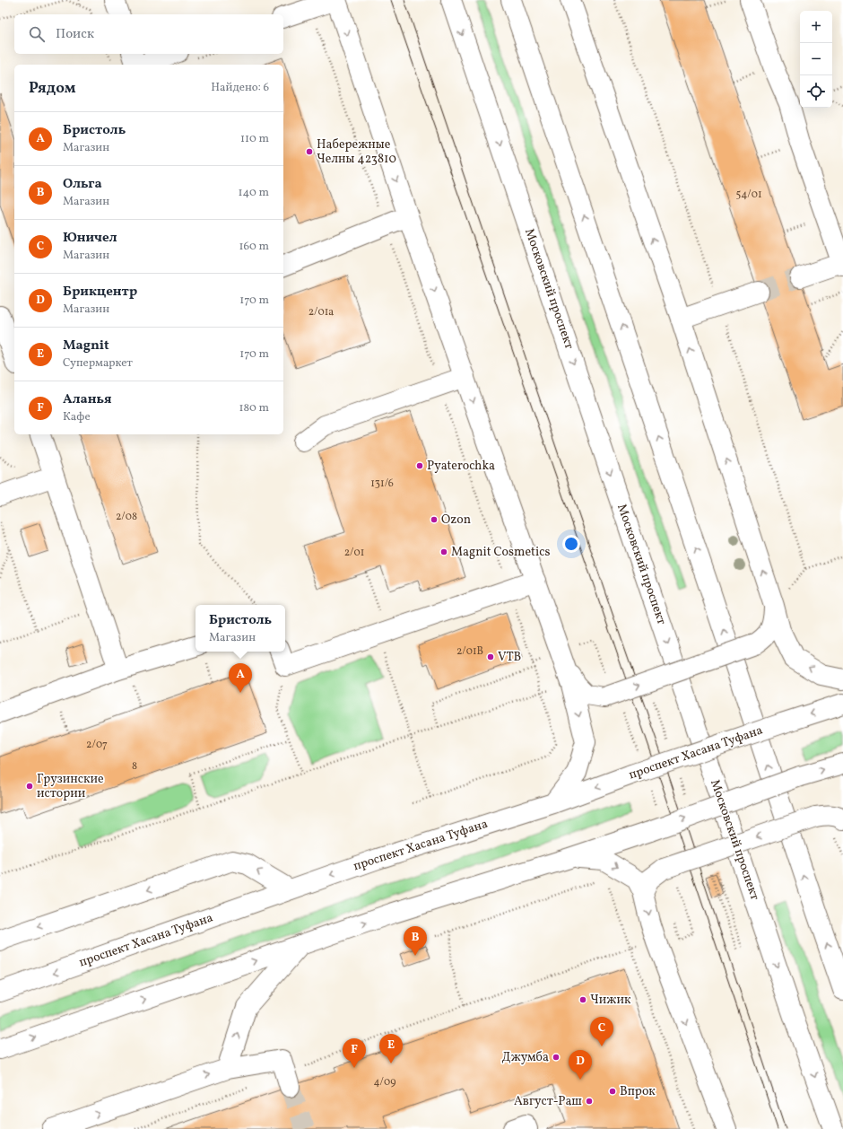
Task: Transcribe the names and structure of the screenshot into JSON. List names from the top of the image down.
{
  "streets": {
    "main road": ["Московский проспект", "проспект Хасана Туфана"]
  },
  "places": [
    "Набережные Челны 423810",
    "Pyaterochka",
    "Ozon",
    "Magnit Cosmetics",
    "VTB",
    "Грузинские истории",
    "Чижик",
    "Джумба",
    "Впрок",
    "Август-Раш"
  ],
  "house_numbers": [
    "54/01",
    "2/01а",
    "131/6",
    "2/08",
    "2/01",
    "2/01В",
    "2/07",
    "8",
    "4/09"
  ],
  "page": {
    "map_buttons": ["+", "−"],
    "search": "Поиск",
    "heading": ["Рядом", "Найдено: 6"],
    "list": [
      {
        "mark": "A",
        "name": "Бристоль",
        "note": "Магазин",
        "value": "110 m"
      },
      {
        "mark": "B",
        "name": "Ольга",
        "note": "Магазин",
        "value": "140 m"
      },
      {
        "mark": "C",
        "name": "Юничел",
        "note": "Магазин",
        "value": "160 m"
      },
      {
        "mark": "D",
        "name": "Брикцентр",
        "note": "Магазин",
        "value": "170 m"
      },
      {
        "mark": "E",
        "name": "Magnit",
        "note": "Супермаркет",
        "value": "170 m"
      },
      {
        "mark": "F",
        "name": "Аланья",
        "note": "Кафе",
        "value": "180 m"
      }
    ],
    "popup": ["Бристоль", "Магазин"],
    "pins": [
      "A",
      "B",
      "C",
      "E",
      "F",
      "D"
    ]
  }
}
